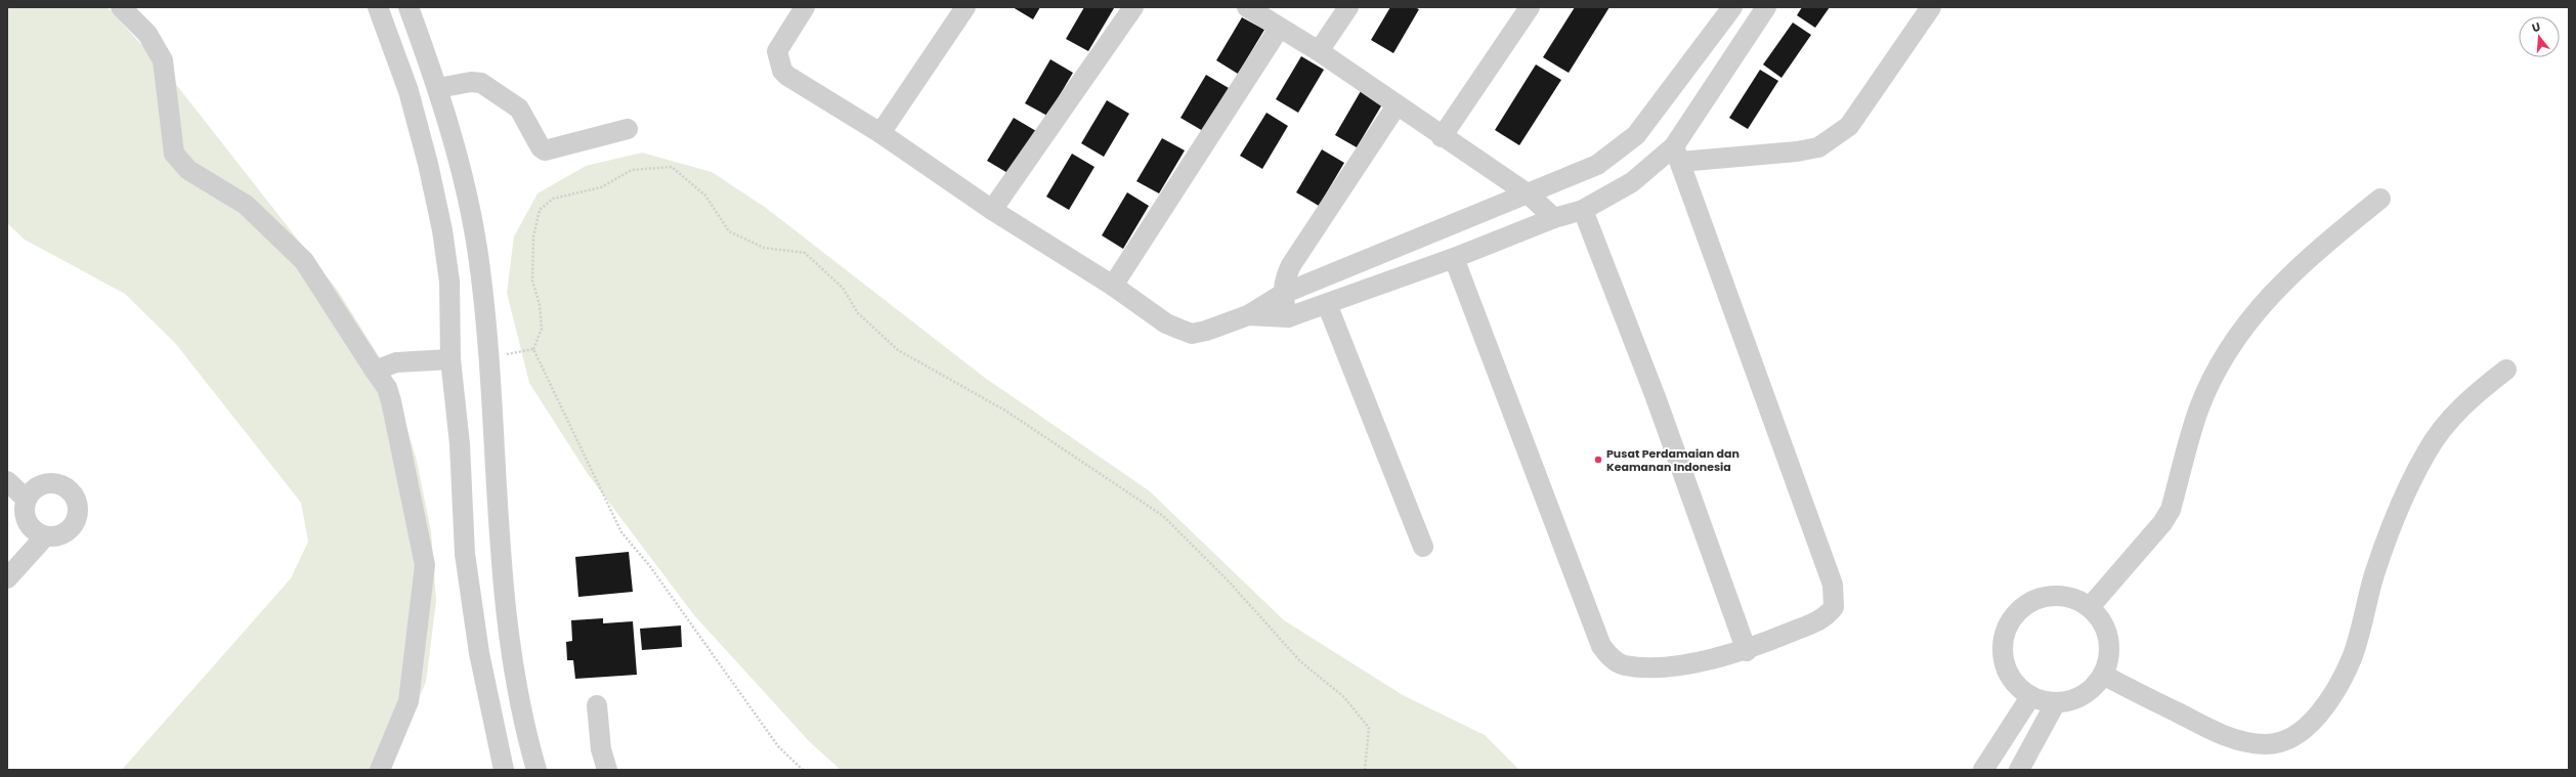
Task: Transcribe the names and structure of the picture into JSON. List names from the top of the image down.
{
  "places": ["Pusat Perdamaian dan Keamanan Indonesia"],
  "north": "top"
}
